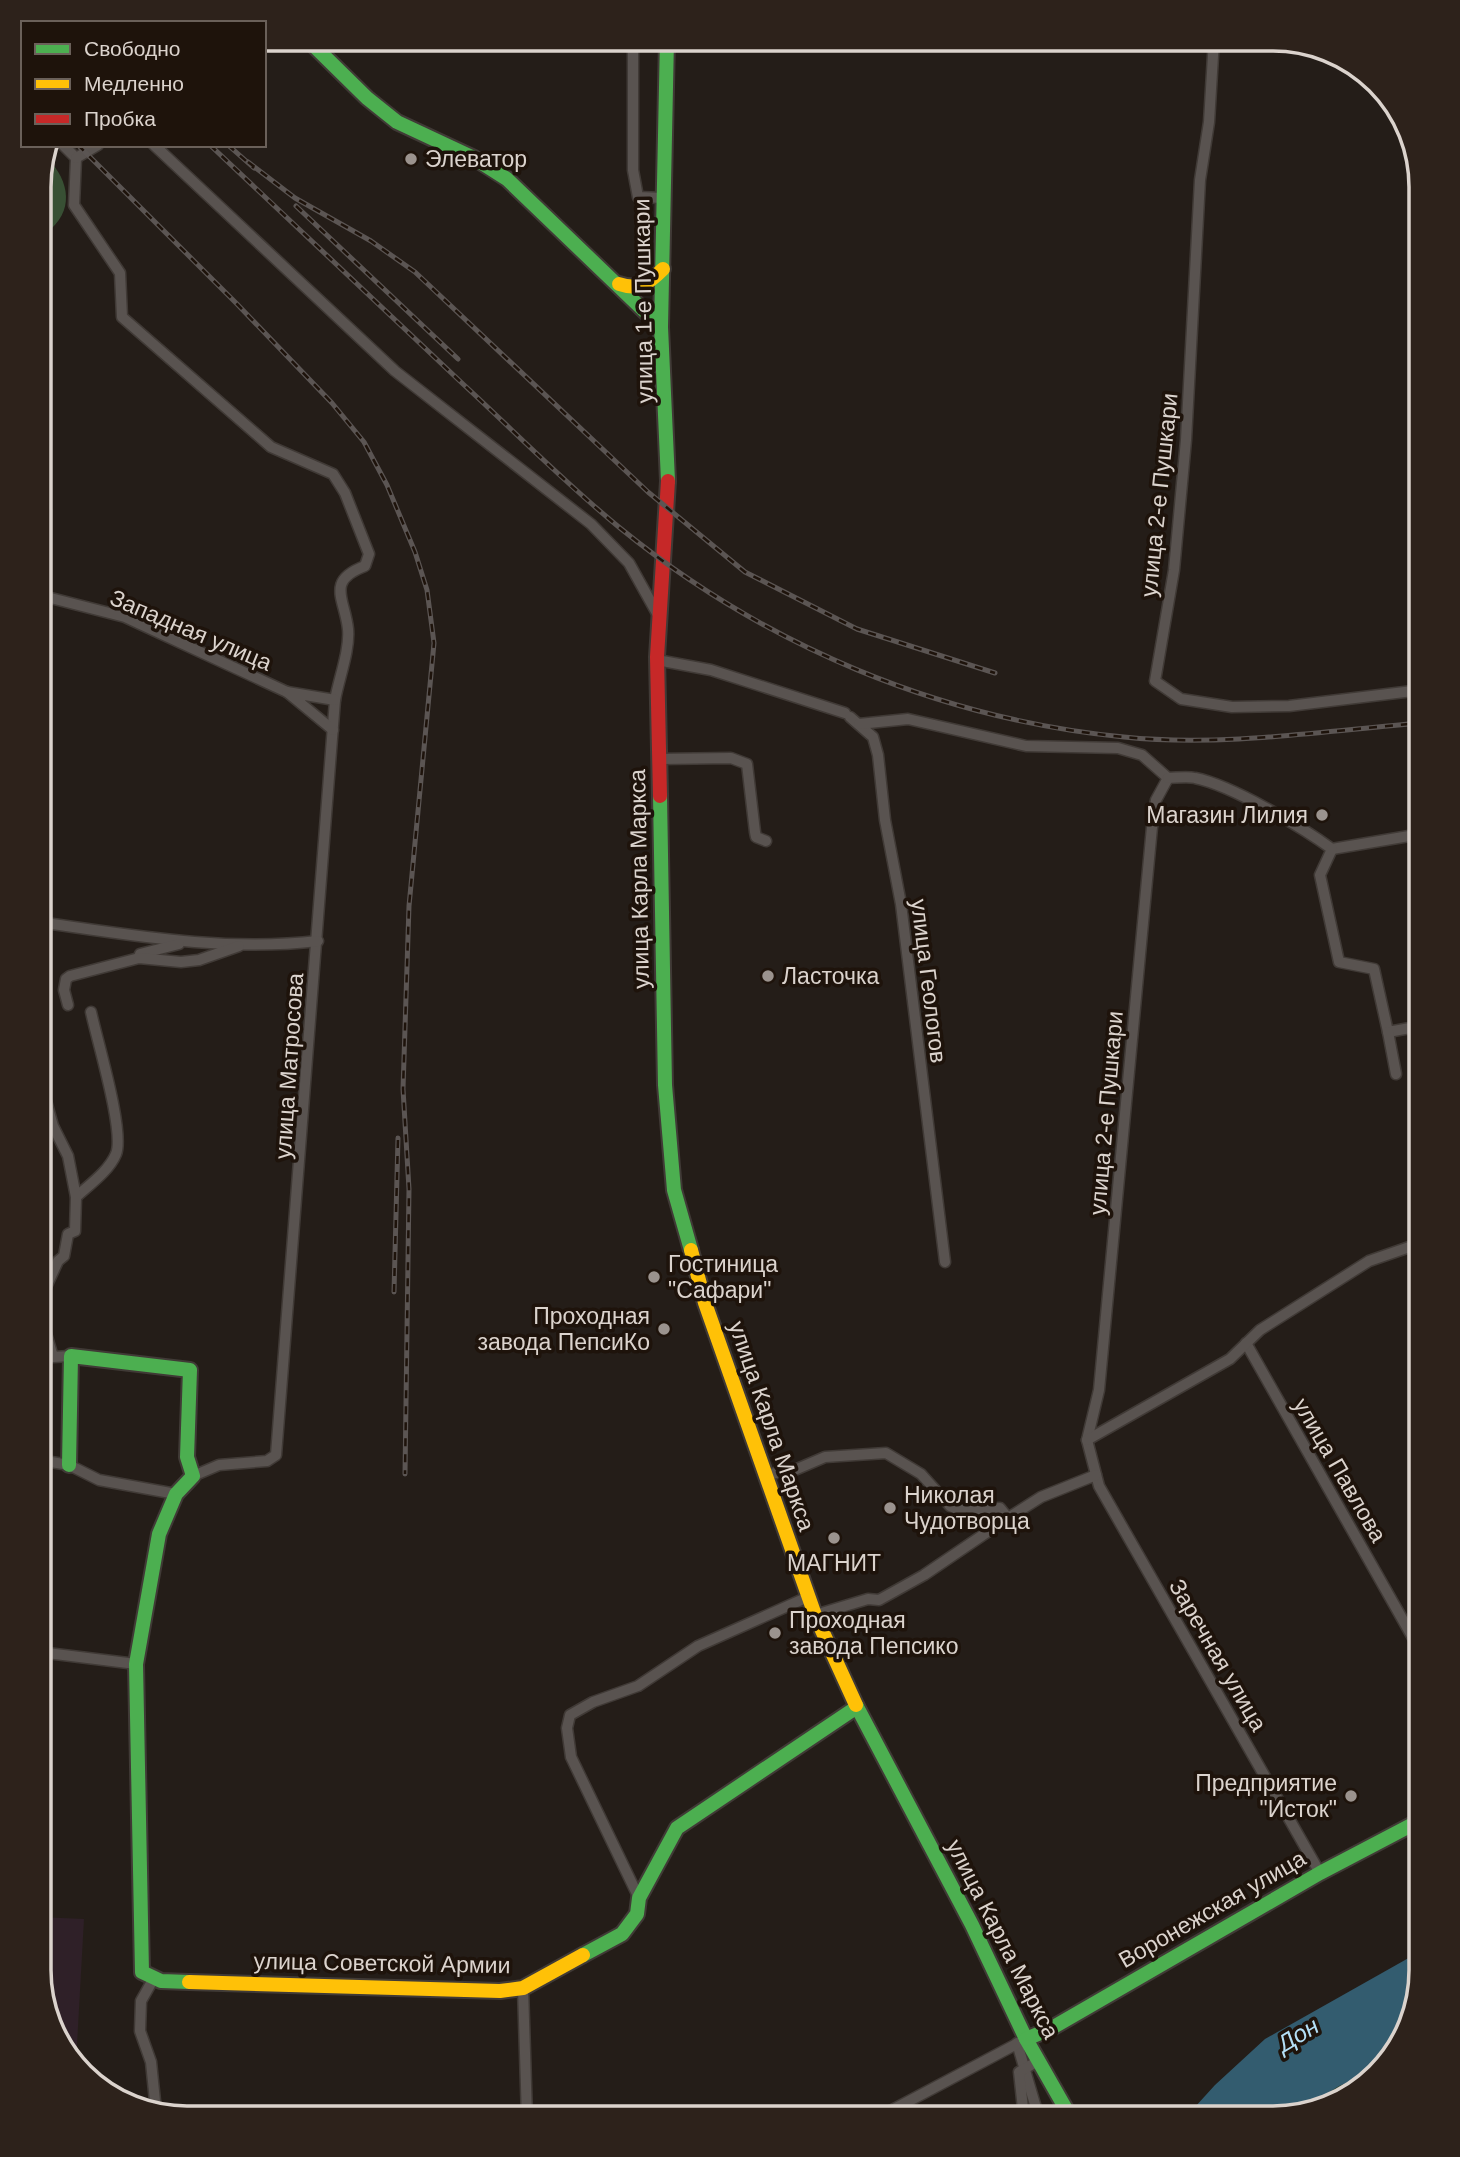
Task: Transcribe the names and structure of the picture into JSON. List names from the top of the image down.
{
  "streets": {
    "main road": [
      "улица 1-е Пушкари",
      "улица Карла Маркса",
      "Воронежская улица",
      "улица Советской Армии"
    ],
    "street": [
      "улица 2-е Пушкари",
      "Западная улица",
      "улица Геологов",
      "улица Матросова",
      "улица Павлова",
      "Заречная улица"
    ]
  },
  "crossings": [
    ["улица 1-е Пушкари", "улица Карла Маркса"],
    ["улица 2-е Пушкари", "Заречная улица"],
    ["улица Карла Маркса", "Воронежская улица"],
    ["улица Карла Маркса", "улица Советской Армии"],
    ["Заречная улица", "Воронежская улица"]
  ],
  "water": ["Дон"],
  "places": [
    "Элеватор",
    "Магазин Лилия",
    "Ласточка",
    "Гостиница \"Сафари\"",
    "Проходная завода ПепсиКо",
    "Николая Чудотворца",
    "МАГНИТ",
    "Проходная завода Пепсико",
    "Предприятие \"Исток\""
  ],
  "legend": ["Свободно", "Медленно", "Пробка"]
}
